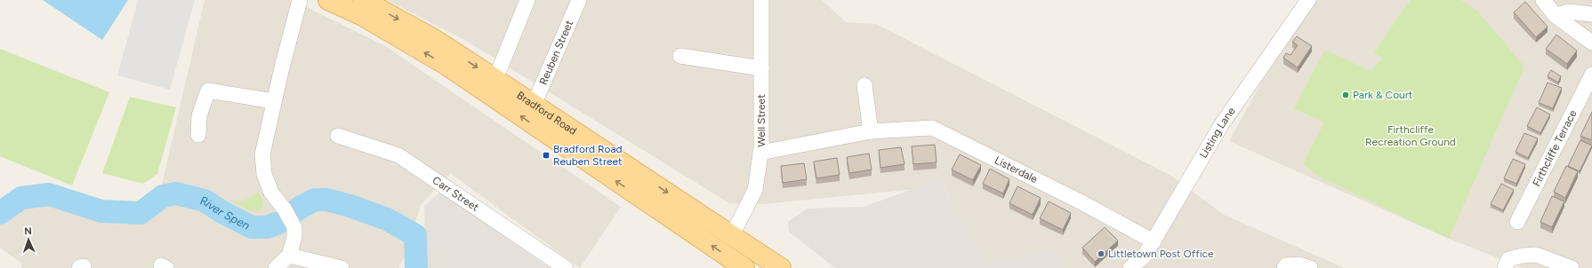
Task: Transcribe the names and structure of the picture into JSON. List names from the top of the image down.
{
  "streets": {
    "main road": ["Bradford Road"],
    "street": [
      "Reuben Street",
      "Well Street",
      "Listing Lane",
      "Firthcliffe Terrace",
      "Listerdale",
      "Carr Street"
    ]
  },
  "crossings": [
    ["Reuben Street", "Bradford Road"],
    ["Bradford Road", "Well Street"],
    ["Well Street", "Listerdale"],
    ["Listing Lane", "Listerdale"]
  ],
  "water": ["River Spen"],
  "parks": ["Firthcliffe Recreation Ground"],
  "places": {
    "other": ["Park & Court", "Littletown Post Office"],
    "transit": ["Bradford Road Reuben Street"]
  },
  "north": "top"
}
